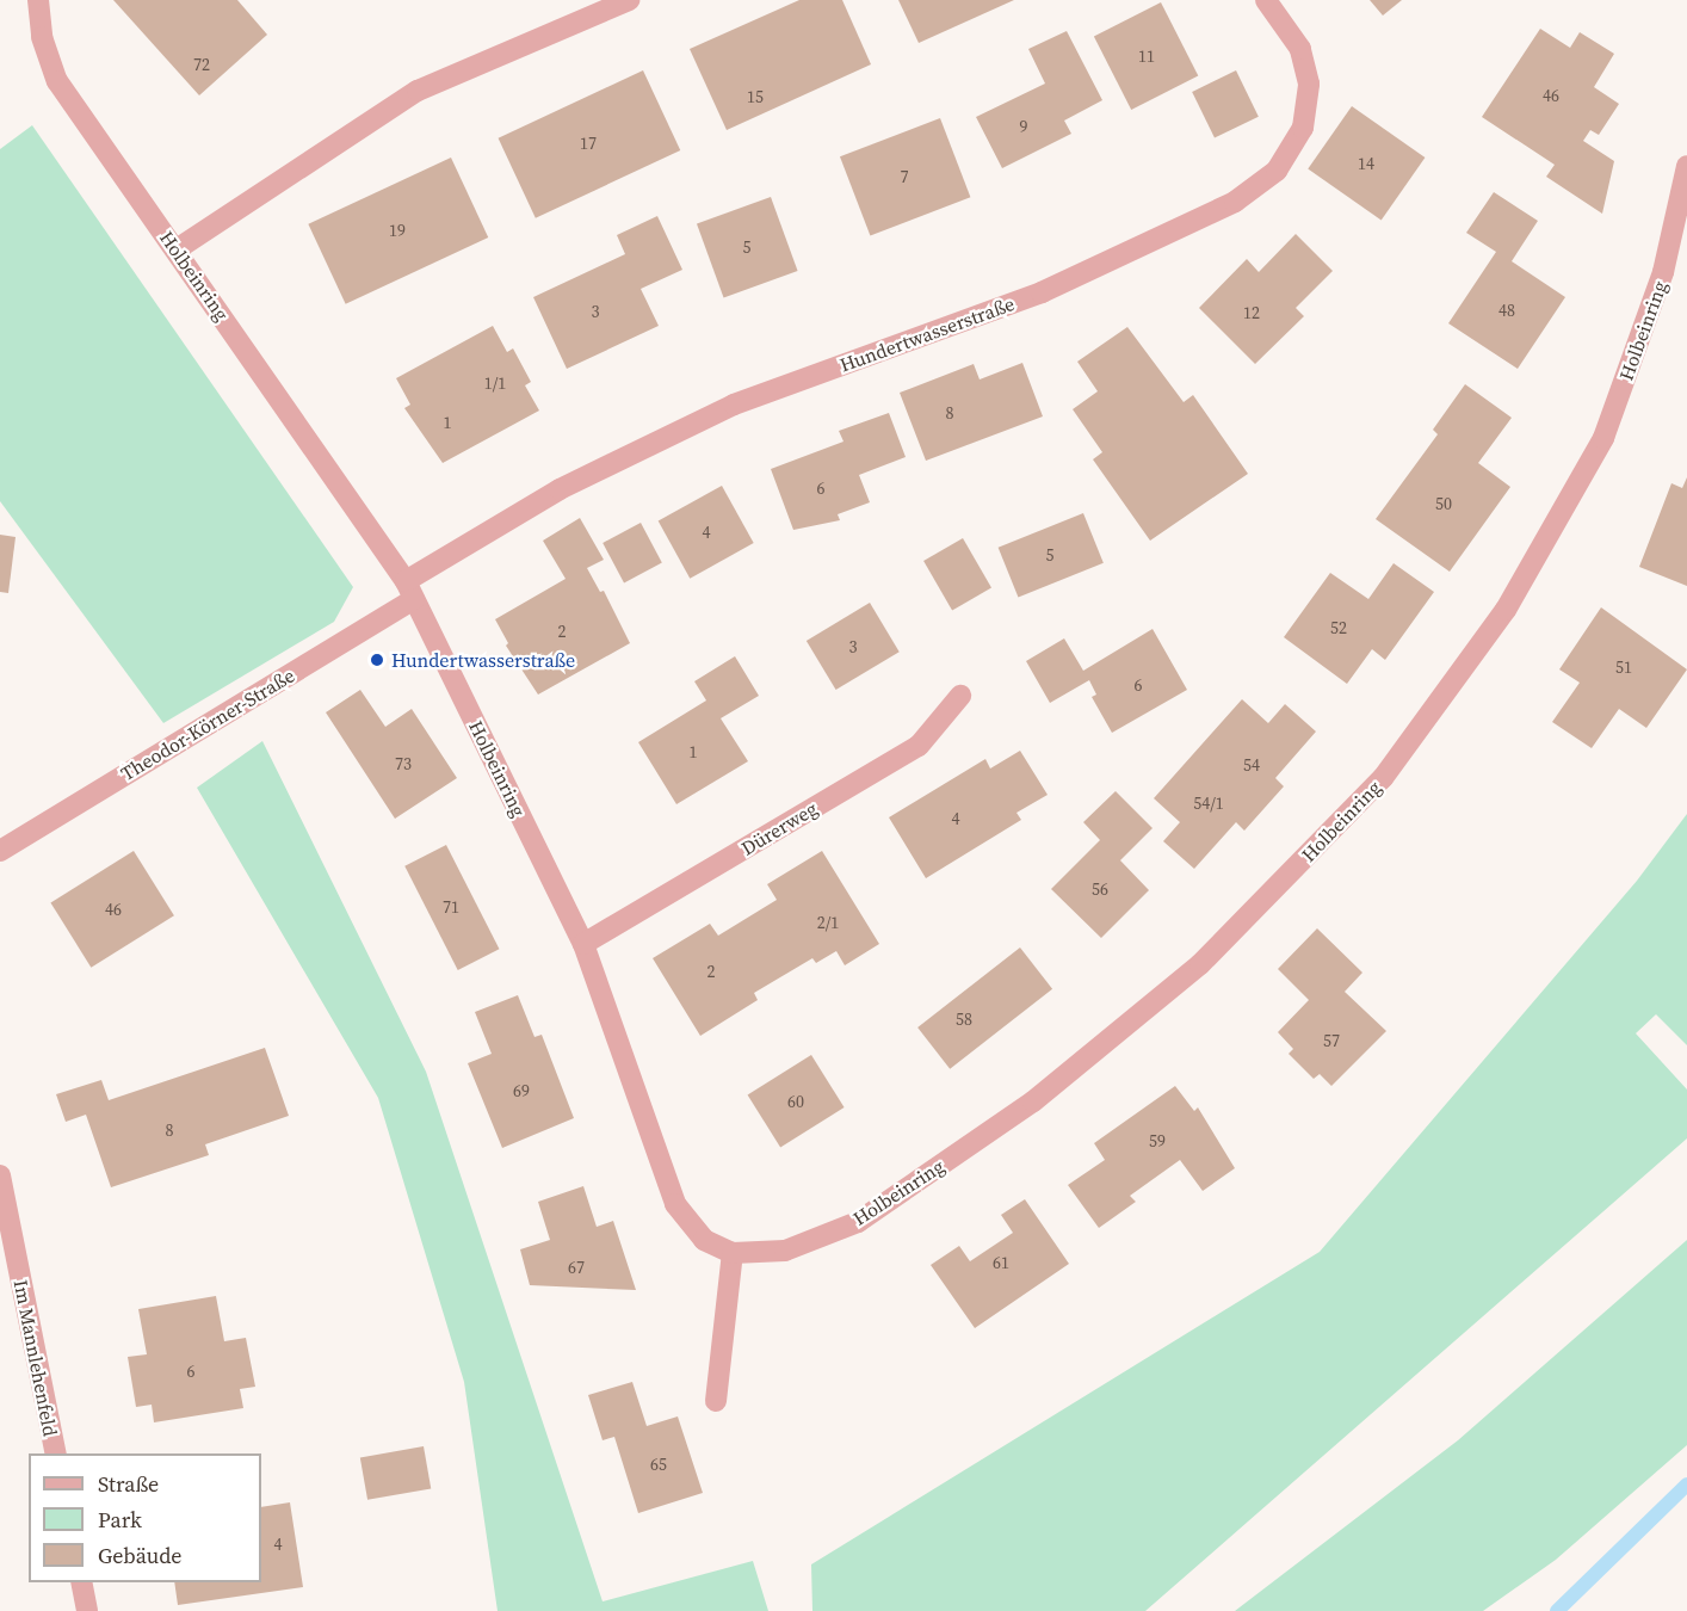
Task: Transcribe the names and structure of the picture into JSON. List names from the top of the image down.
{
  "streets": {
    "street": [
      "Holbeinring",
      "Hundertwasserstraße",
      "Theodor-Körner-Straße",
      "Dürerweg",
      "Im Mannlehenfeld"
    ]
  },
  "crossings": [
    ["Holbeinring", "Hundertwasserstraße"],
    ["Holbeinring", "Theodor-Körner-Straße"],
    ["Holbeinring", "Dürerweg"],
    ["Hundertwasserstraße", "Theodor-Körner-Straße"]
  ],
  "places": ["Hundertwasserstraße"],
  "house_numbers": [
    "11",
    "72",
    "46",
    "15",
    "9",
    "17",
    "14",
    "7",
    "19",
    "5",
    "48",
    "3",
    "12",
    "1/1",
    "8",
    "1",
    "6",
    "50",
    "4",
    "5",
    "52",
    "2",
    "3",
    "51",
    "6",
    "1",
    "73",
    "54",
    "54/1",
    "4",
    "56",
    "71",
    "46",
    "2/1",
    "2",
    "58",
    "57",
    "69",
    "60",
    "8",
    "59",
    "61",
    "67",
    "6",
    "65",
    "4"
  ],
  "legend": ["Straße", "Park", "Gebäude"]
}
